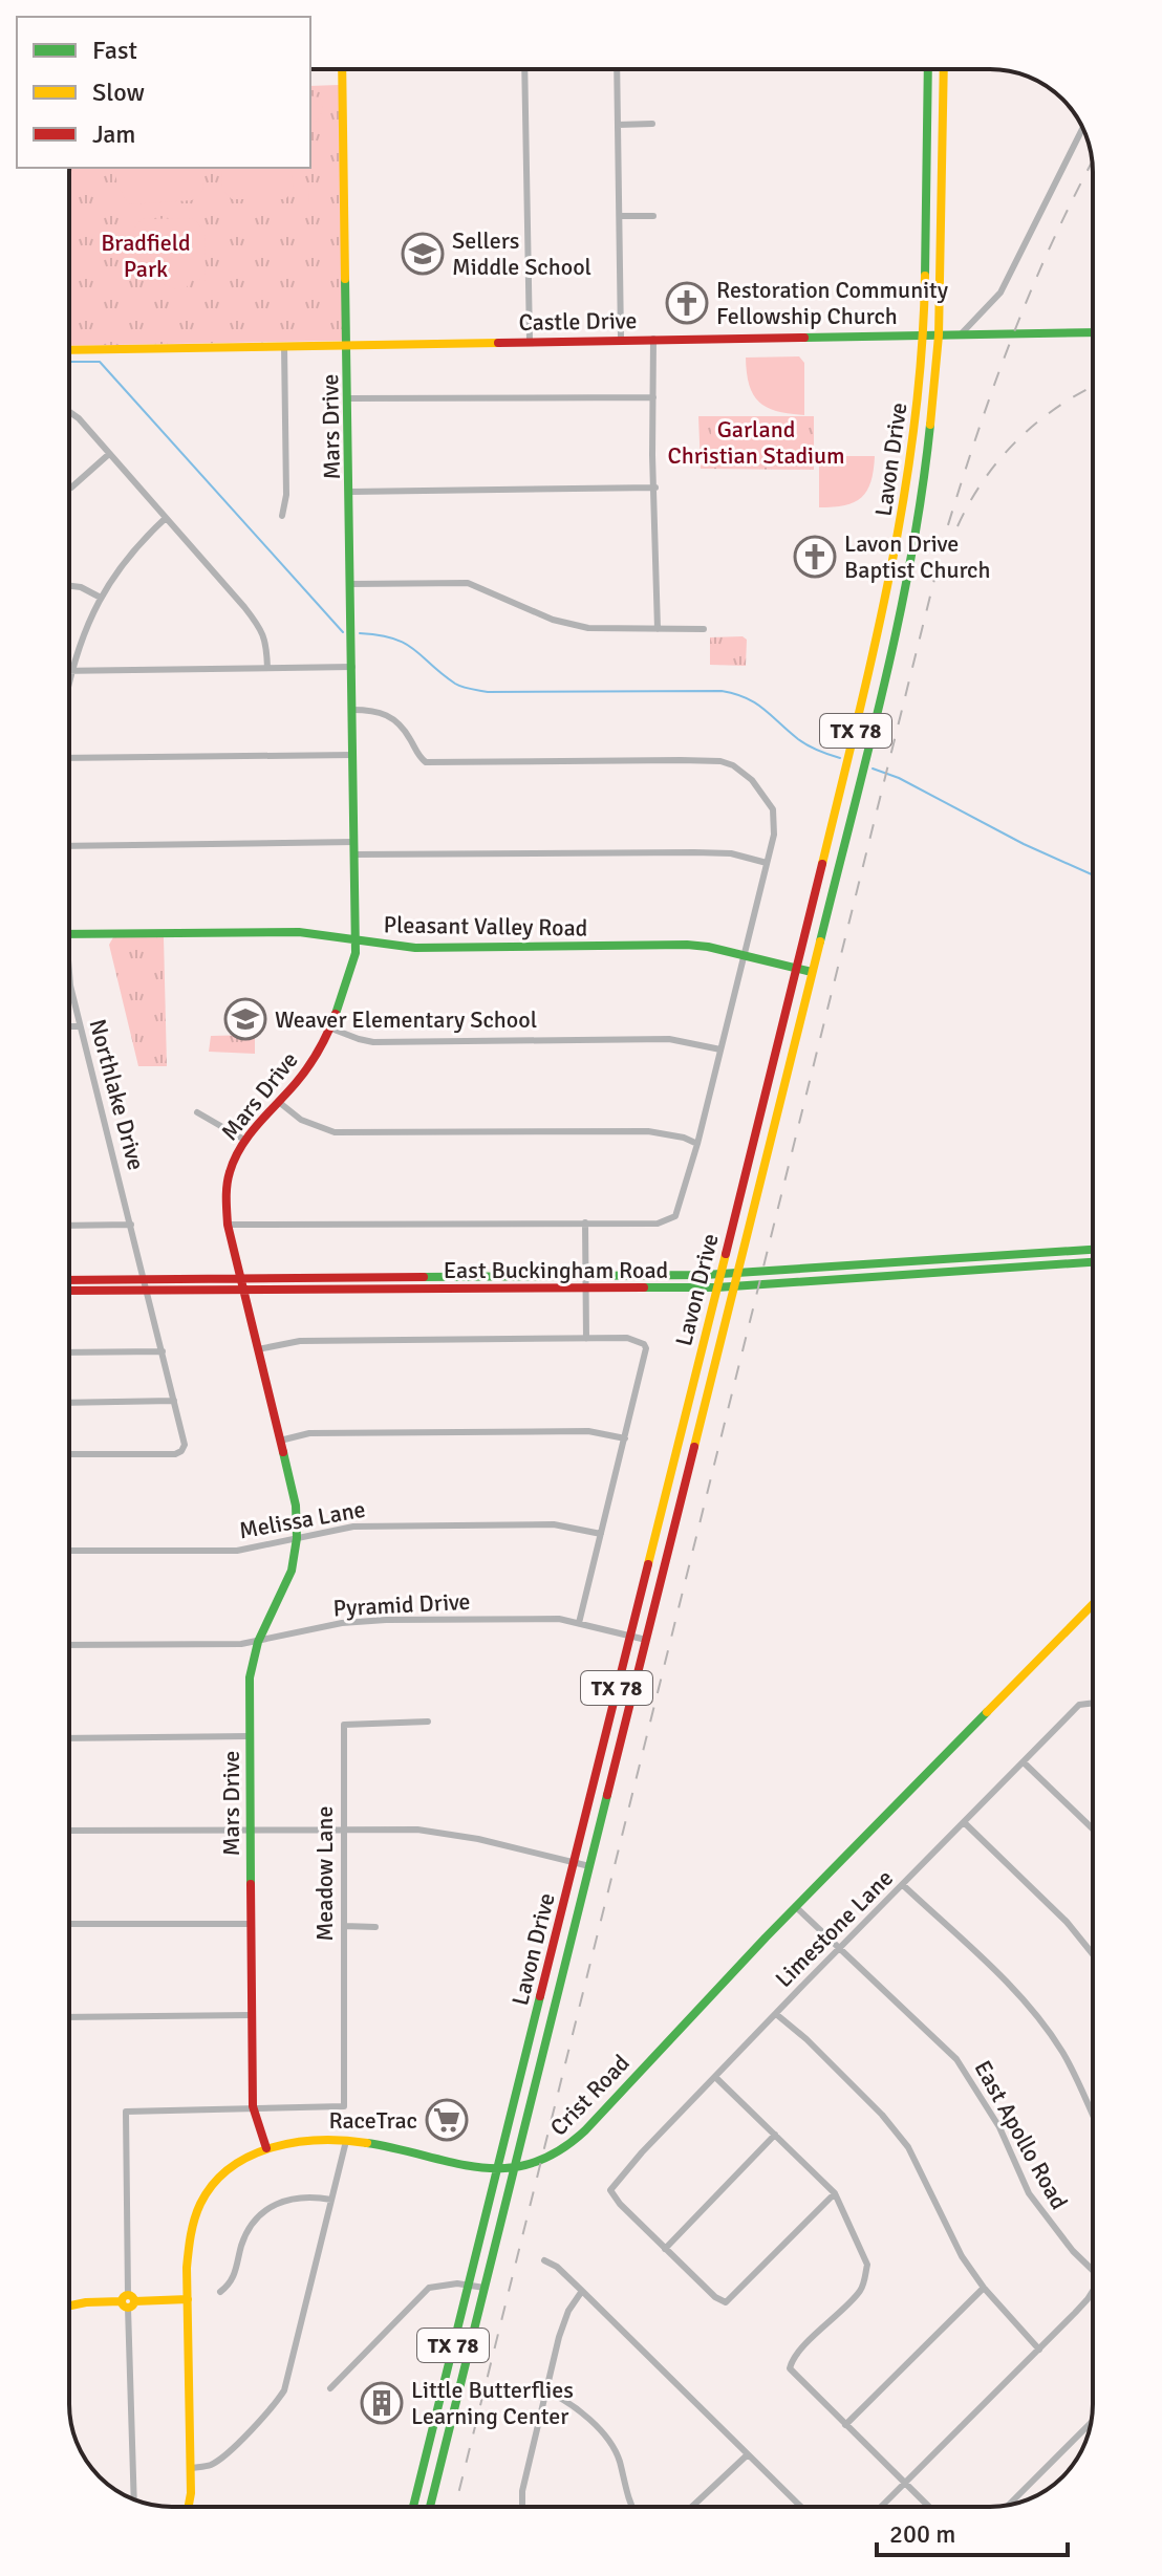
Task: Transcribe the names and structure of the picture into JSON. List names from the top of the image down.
{
  "streets": {
    "main road": [
      "Castle Drive",
      "Mars Drive",
      "Lavon Drive",
      "TX 78",
      "Pleasant Valley Road",
      "East Buckingham Road",
      "Crist Road"
    ],
    "street": [
      "Northlake Drive",
      "Melissa Lane",
      "Pyramid Drive",
      "Meadow Lane",
      "Limestone Lane",
      "East Apollo Road"
    ]
  },
  "crossings": [
    ["Castle Drive", "Mars Drive"],
    ["Castle Drive", "Lavon Drive"],
    ["Mars Drive", "Pleasant Valley Road"],
    ["Mars Drive", "East Buckingham Road"],
    ["Mars Drive", "Melissa Lane"],
    ["Mars Drive", "Pyramid Drive"],
    ["Mars Drive", "Meadow Lane"],
    ["Mars Drive", "Crist Road"],
    ["Lavon Drive", "Pleasant Valley Road"],
    ["Lavon Drive", "East Buckingham Road"],
    ["Lavon Drive", "Pyramid Drive"],
    ["Lavon Drive", "Crist Road"],
    ["Northlake Drive", "East Buckingham Road"],
    ["Limestone Lane", "East Apollo Road"],
    ["Crist Road", "East Apollo Road"]
  ],
  "parks": ["Bradfield Park", "Garland Christian Stadium"],
  "places": {
    "school or university": ["Sellers Middle School", "Weaver Elementary School"],
    "church": ["Restoration Community Fellowship Church", "Lavon Drive Baptist Church"],
    "supermarket": ["RaceTrac"],
    "building": ["Little Butterflies Learning Center"]
  },
  "legend": ["Fast", "Slow", "Jam"],
  "scale_bar": "200 m"
}
